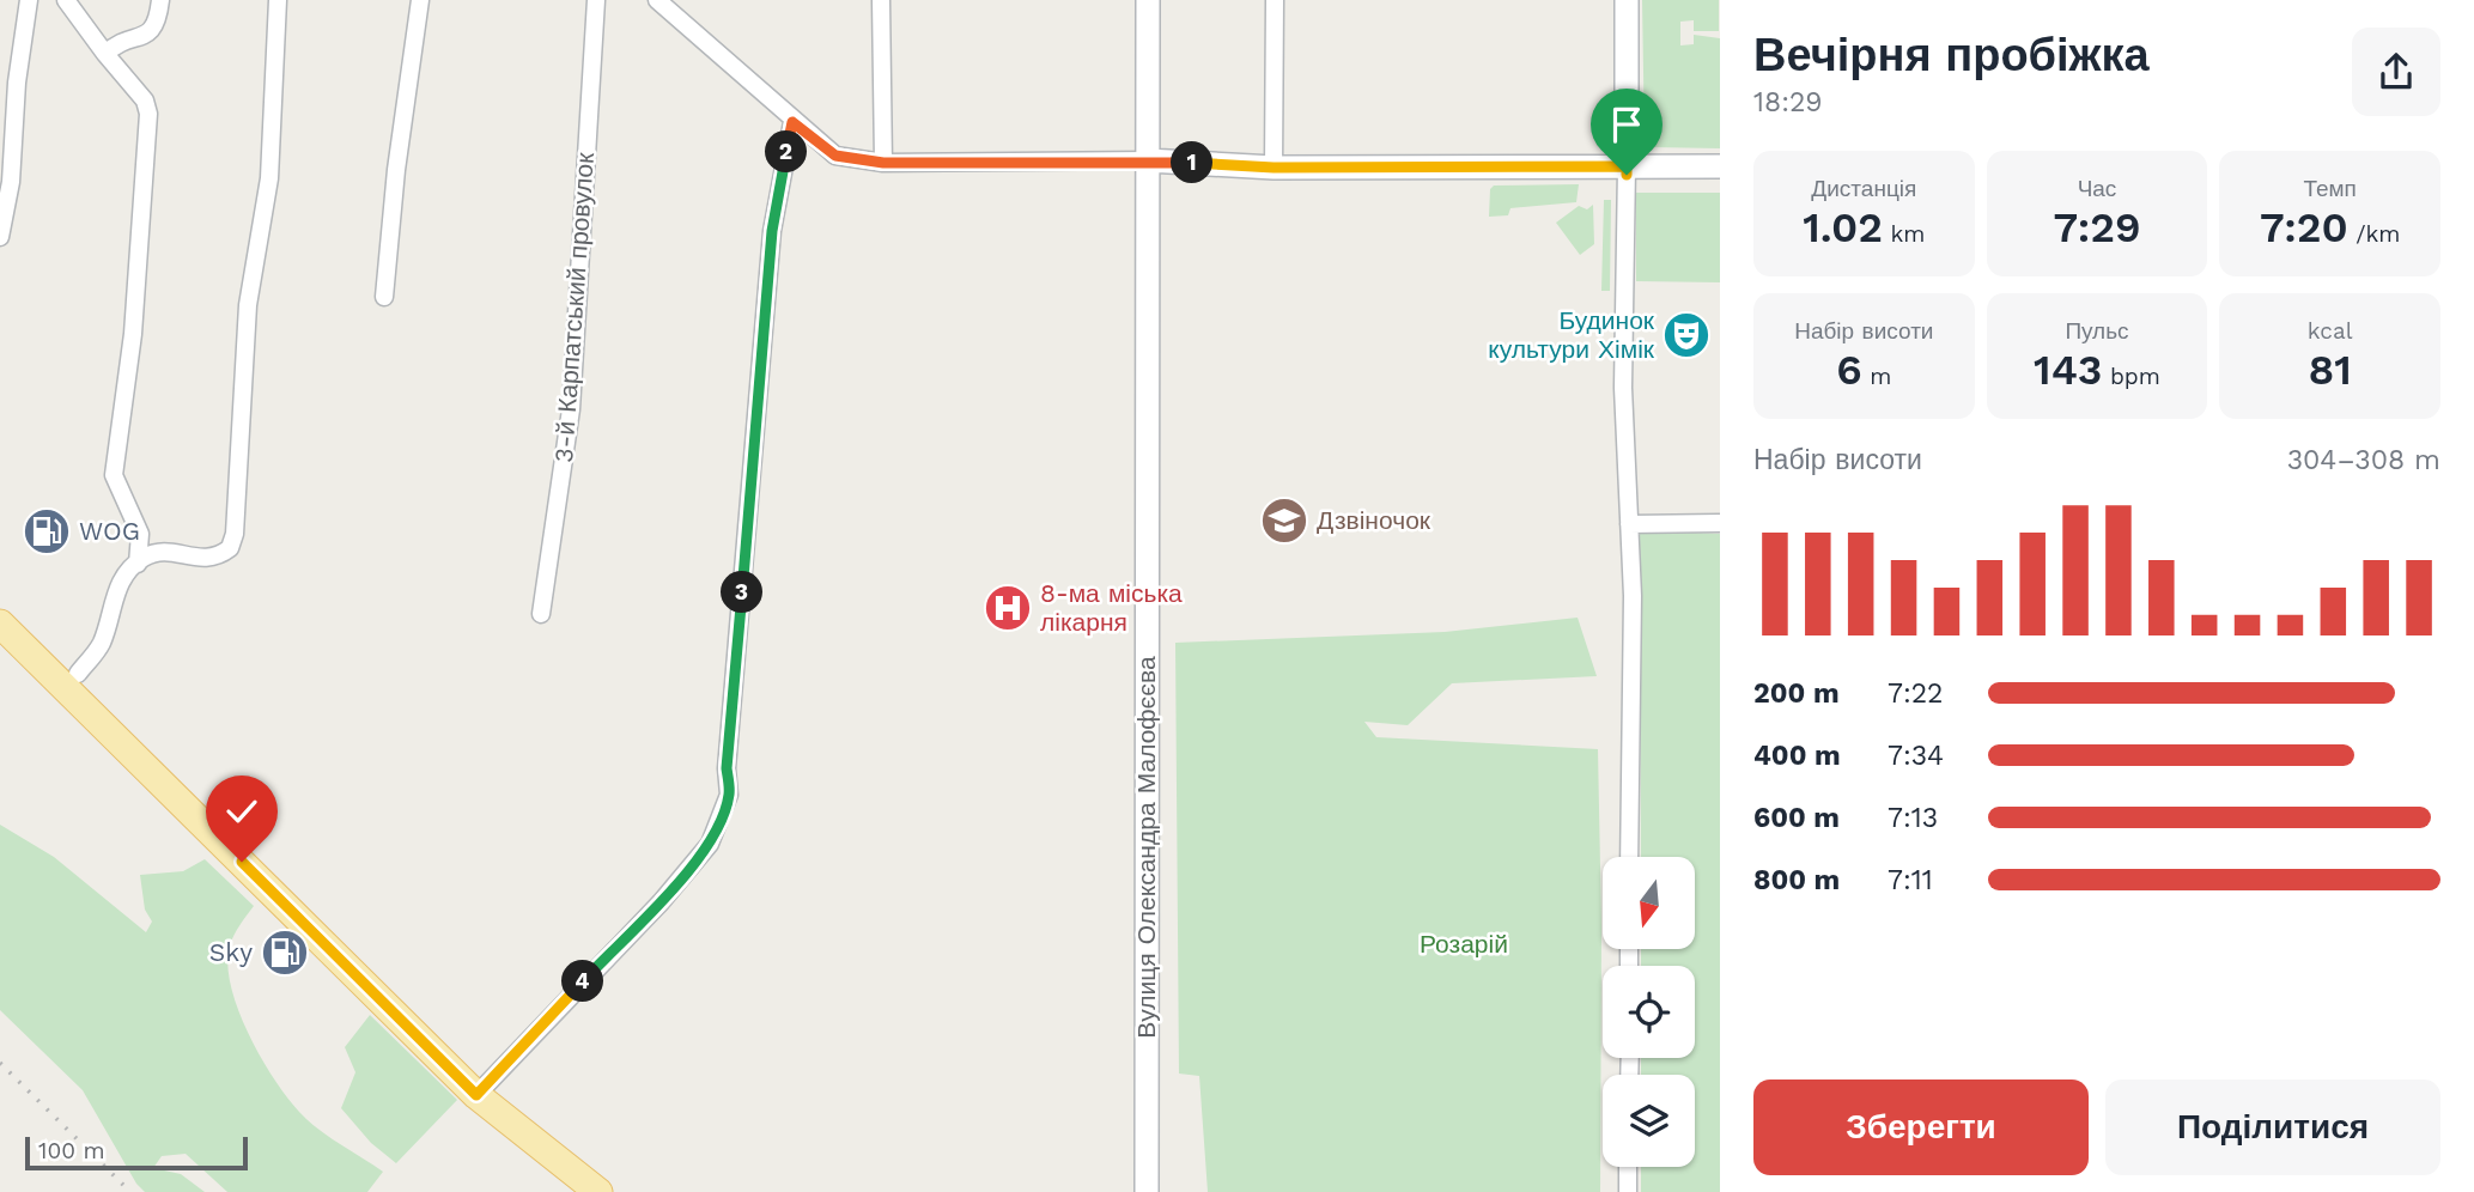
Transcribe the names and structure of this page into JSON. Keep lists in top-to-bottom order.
{
  "streets": {
    "street": ["3-й Карпатський провулок", "Вулиця Олександра Малофєєва"]
  },
  "parks": ["Розарій"],
  "places": {
    "theatre": ["Будинок культури Хімік"],
    "school or university": ["Дзвіночок"],
    "fuel station": ["WOG", "Sky"],
    "hospital": ["8-ма міська лікарня"]
  },
  "scale_bar": "100 m",
  "north": "bottom",
  "page": {
    "heading": ["Вечірня пробіжка", "18:29"],
    "pins": [
      "2",
      "1",
      "3",
      "4"
    ],
    "stats": [
      ["Дистанція", "1.02 km"],
      ["Час", "7:29"],
      ["Темп", "7:20 /km"],
      ["Набір висоти", "6 m"],
      ["Пульс", "143 bpm"],
      ["kcal", "81"]
    ],
    "chart": ["Набір висоти", "304–308 m"],
    "list": [
      {
        "name": "200 m",
        "note": "7:22"
      },
      {
        "name": "400 m",
        "note": "7:34"
      },
      {
        "name": "600 m",
        "note": "7:13"
      },
      {
        "name": "800 m",
        "note": "7:11"
      }
    ],
    "buttons": ["Зберегти", "Поділитися"],
    "scale": "100 m"
  }
}
